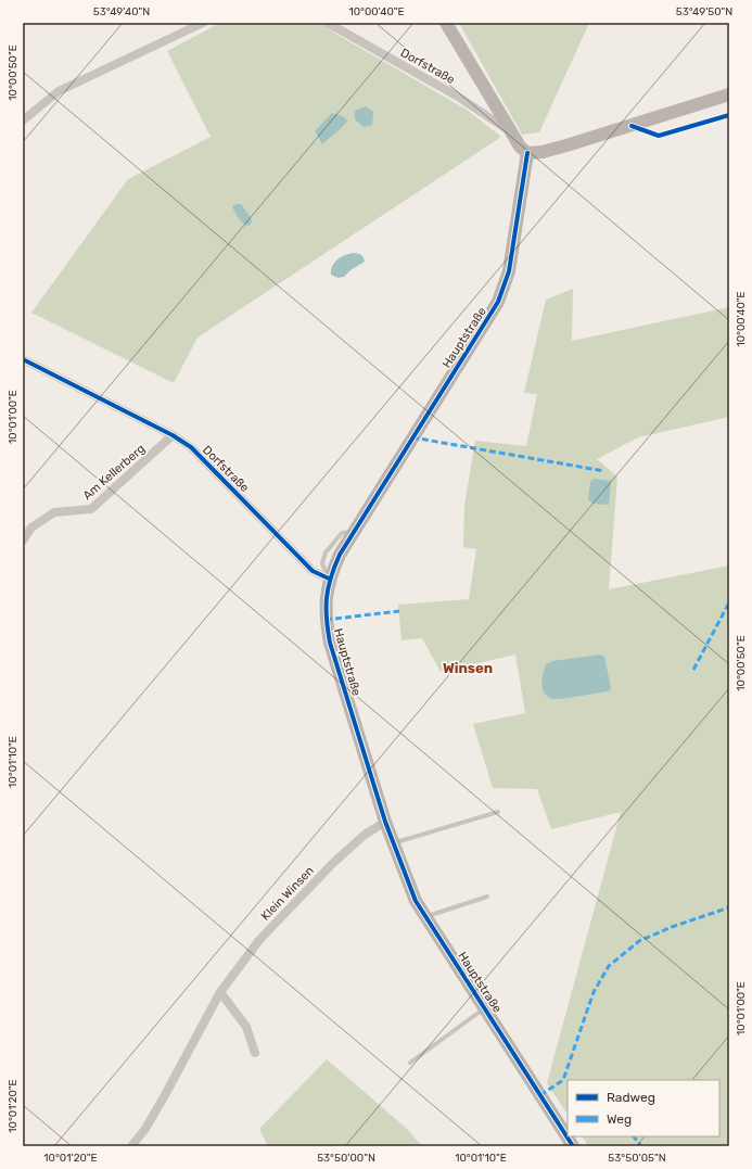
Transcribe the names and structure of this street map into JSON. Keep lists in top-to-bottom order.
{
  "streets": {
    "street": [
      "Dorfstraße",
      "Hauptstraße",
      "Am Kellerberg",
      "Klein Winsen"
    ]
  },
  "crossings": [
    ["Dorfstraße", "Hauptstraße"],
    ["Dorfstraße", "Am Kellerberg"],
    ["Hauptstraße", "Klein Winsen"]
  ],
  "districts": ["Winsen"],
  "legend": ["Radweg", "Weg"],
  "coordinates": [
    "53°49'40\"N",
    "10°00'40\"E",
    "53°49'50\"N",
    "10°00'50\"E",
    "10°01'00\"E",
    "10°01'10\"E",
    "10°01'20\"E",
    "53°50'00\"N",
    "53°50'05\"N"
  ]
}
